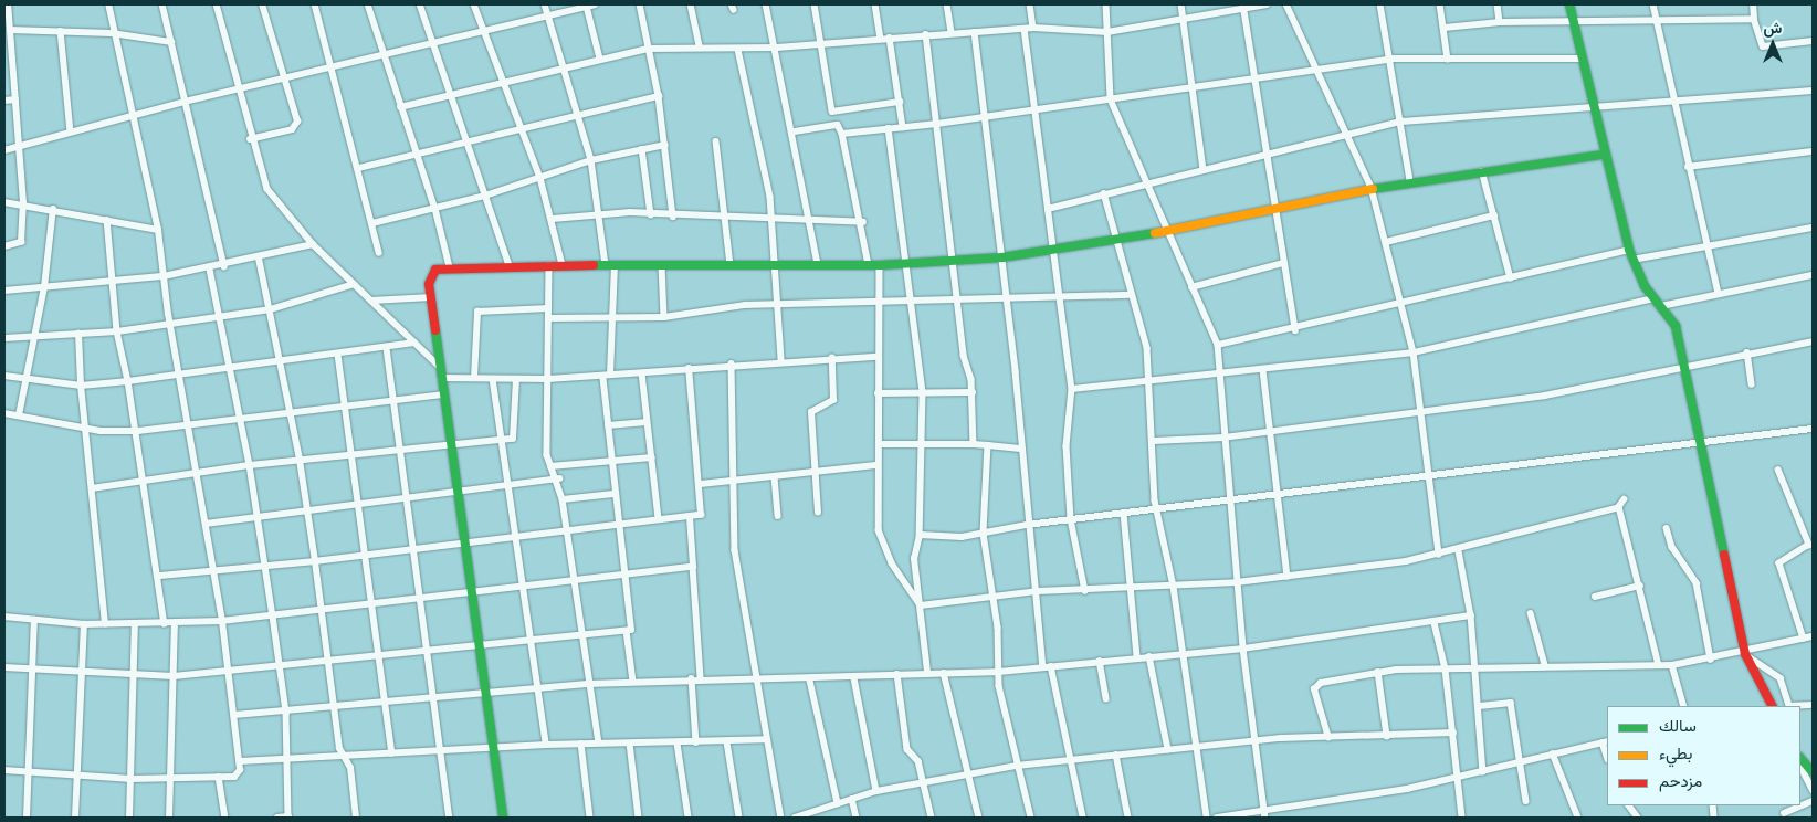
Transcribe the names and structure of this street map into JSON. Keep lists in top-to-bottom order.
{
  "legend": ["سالك", "بطيء", "مزدحم"],
  "north": "top"
}
